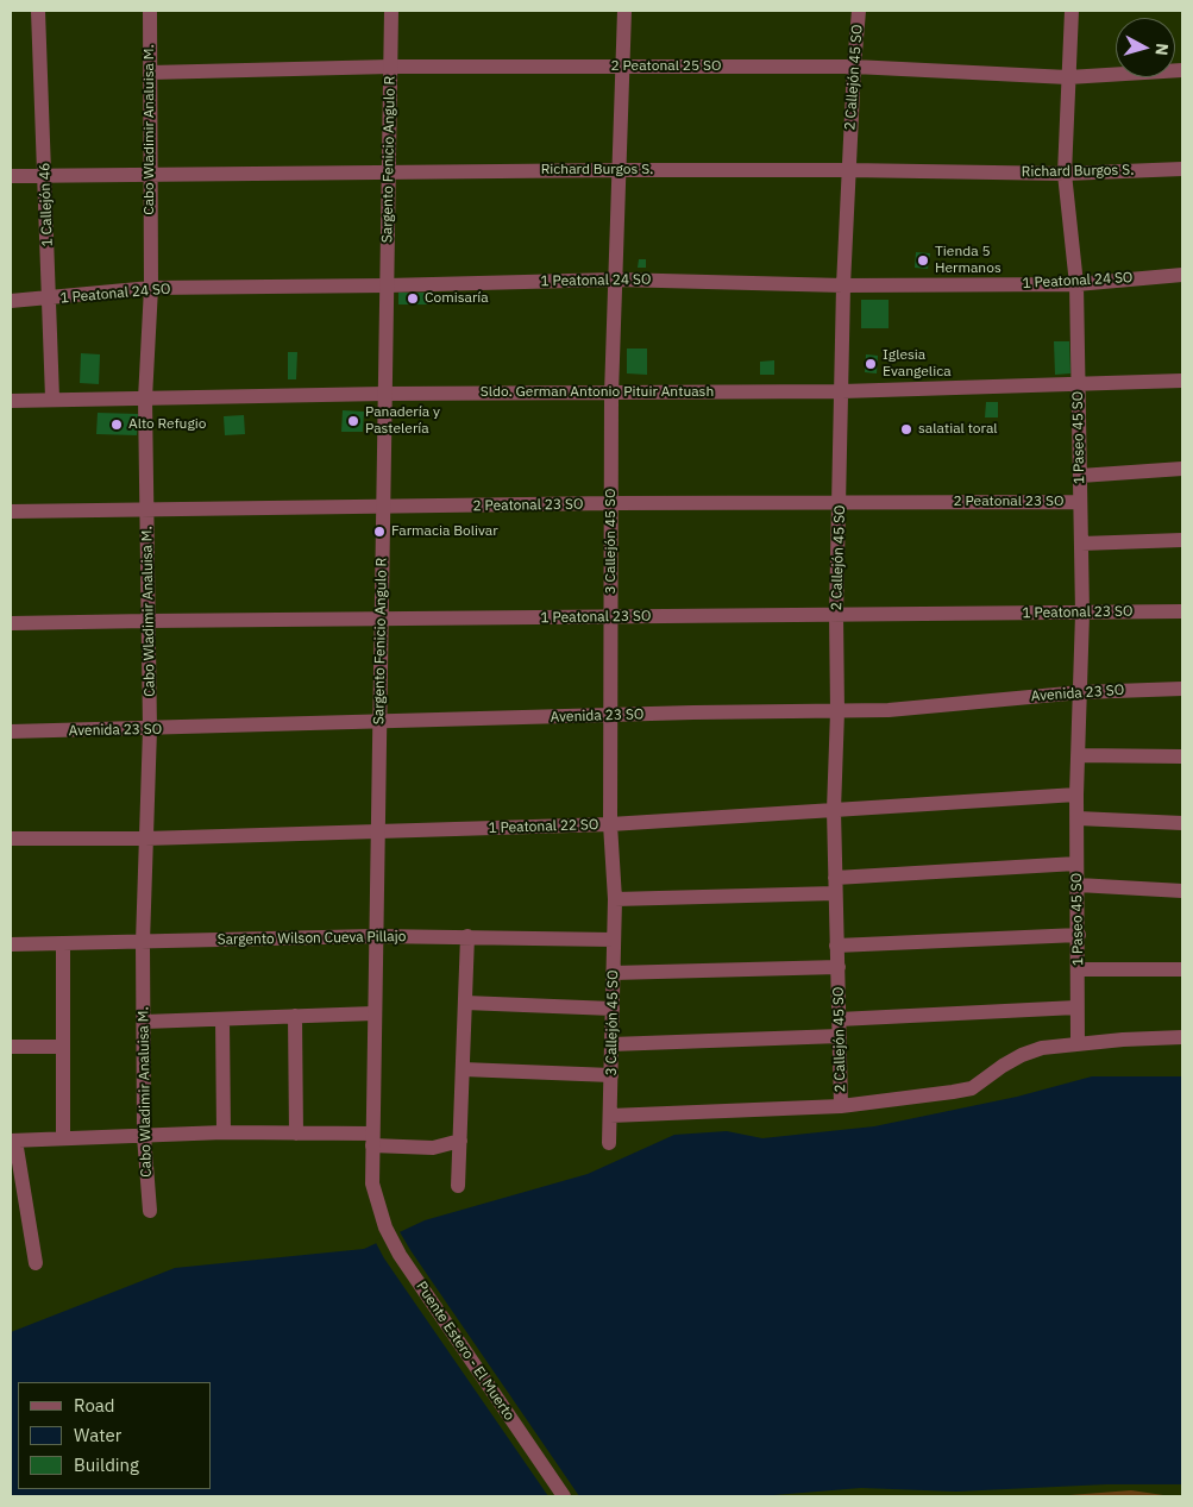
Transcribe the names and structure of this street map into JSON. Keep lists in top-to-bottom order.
{
  "streets": {
    "street": [
      "2 Peatonal 25 SO",
      "2 Callejón 45 SO",
      "Cabo Wladimir Analuisa M.",
      "Sargento Fenicio Angulo R",
      "Richard Burgos S.",
      "1 Callejón 46",
      "1 Peatonal 24 SO",
      "Sldo. German Antonio Pituir Antuash",
      "1 Paseo 45 SO",
      "2 Peatonal 23 SO",
      "3 Callejón 45 SO",
      "1 Peatonal 23 SO",
      "Avenida 23 SO",
      "1 Peatonal 22 SO",
      "Sargento Wilson Cueva Pillajo",
      "Puente Estero - El Muerto"
    ]
  },
  "crossings": [
    ["2 Peatonal 25 SO", "2 Callejón 45 SO"],
    ["2 Peatonal 25 SO", "Cabo Wladimir Analuisa M."],
    ["2 Peatonal 25 SO", "Sargento Fenicio Angulo R"],
    ["2 Peatonal 25 SO", "1 Paseo 45 SO"],
    ["2 Peatonal 25 SO", "3 Callejón 45 SO"],
    ["2 Callejón 45 SO", "Richard Burgos S."],
    ["2 Callejón 45 SO", "1 Peatonal 24 SO"],
    ["2 Callejón 45 SO", "Sldo. German Antonio Pituir Antuash"],
    ["2 Callejón 45 SO", "2 Peatonal 23 SO"],
    ["2 Callejón 45 SO", "1 Peatonal 23 SO"],
    ["2 Callejón 45 SO", "Avenida 23 SO"],
    ["2 Callejón 45 SO", "1 Peatonal 22 SO"],
    ["Cabo Wladimir Analuisa M.", "Richard Burgos S."],
    ["Cabo Wladimir Analuisa M.", "1 Peatonal 24 SO"],
    ["Cabo Wladimir Analuisa M.", "Sldo. German Antonio Pituir Antuash"],
    ["Cabo Wladimir Analuisa M.", "2 Peatonal 23 SO"],
    ["Cabo Wladimir Analuisa M.", "1 Peatonal 23 SO"],
    ["Cabo Wladimir Analuisa M.", "Avenida 23 SO"],
    ["Cabo Wladimir Analuisa M.", "1 Peatonal 22 SO"],
    ["Cabo Wladimir Analuisa M.", "Sargento Wilson Cueva Pillajo"],
    ["Sargento Fenicio Angulo R", "Richard Burgos S."],
    ["Sargento Fenicio Angulo R", "1 Peatonal 24 SO"],
    ["Sargento Fenicio Angulo R", "Sldo. German Antonio Pituir Antuash"],
    ["Sargento Fenicio Angulo R", "2 Peatonal 23 SO"],
    ["Sargento Fenicio Angulo R", "1 Peatonal 23 SO"],
    ["Sargento Fenicio Angulo R", "Avenida 23 SO"],
    ["Sargento Fenicio Angulo R", "1 Peatonal 22 SO"],
    ["Sargento Fenicio Angulo R", "Sargento Wilson Cueva Pillajo"],
    ["Sargento Fenicio Angulo R", "Puente Estero - El Muerto"],
    ["Richard Burgos S.", "1 Callejón 46"],
    ["Richard Burgos S.", "1 Paseo 45 SO"],
    ["Richard Burgos S.", "3 Callejón 45 SO"],
    ["1 Callejón 46", "1 Peatonal 24 SO"],
    ["1 Callejón 46", "Sldo. German Antonio Pituir Antuash"],
    ["1 Peatonal 24 SO", "1 Paseo 45 SO"],
    ["1 Peatonal 24 SO", "3 Callejón 45 SO"],
    ["Sldo. German Antonio Pituir Antuash", "1 Paseo 45 SO"],
    ["Sldo. German Antonio Pituir Antuash", "3 Callejón 45 SO"],
    ["1 Paseo 45 SO", "2 Peatonal 23 SO"],
    ["1 Paseo 45 SO", "1 Peatonal 23 SO"],
    ["1 Paseo 45 SO", "Avenida 23 SO"],
    ["1 Paseo 45 SO", "1 Peatonal 22 SO"],
    ["2 Peatonal 23 SO", "3 Callejón 45 SO"],
    ["3 Callejón 45 SO", "1 Peatonal 23 SO"],
    ["3 Callejón 45 SO", "Avenida 23 SO"],
    ["3 Callejón 45 SO", "1 Peatonal 22 SO"],
    ["3 Callejón 45 SO", "Sargento Wilson Cueva Pillajo"]
  ],
  "places": [
    "Tienda 5 Hermanos",
    "Comisaría",
    "Iglesia Evangelica",
    "Panadería y Pastelería",
    "Alto Refugio",
    "salatial toral",
    "Farmacia Bolivar"
  ],
  "legend": ["Road", "Water", "Building"],
  "north": "right"
}
